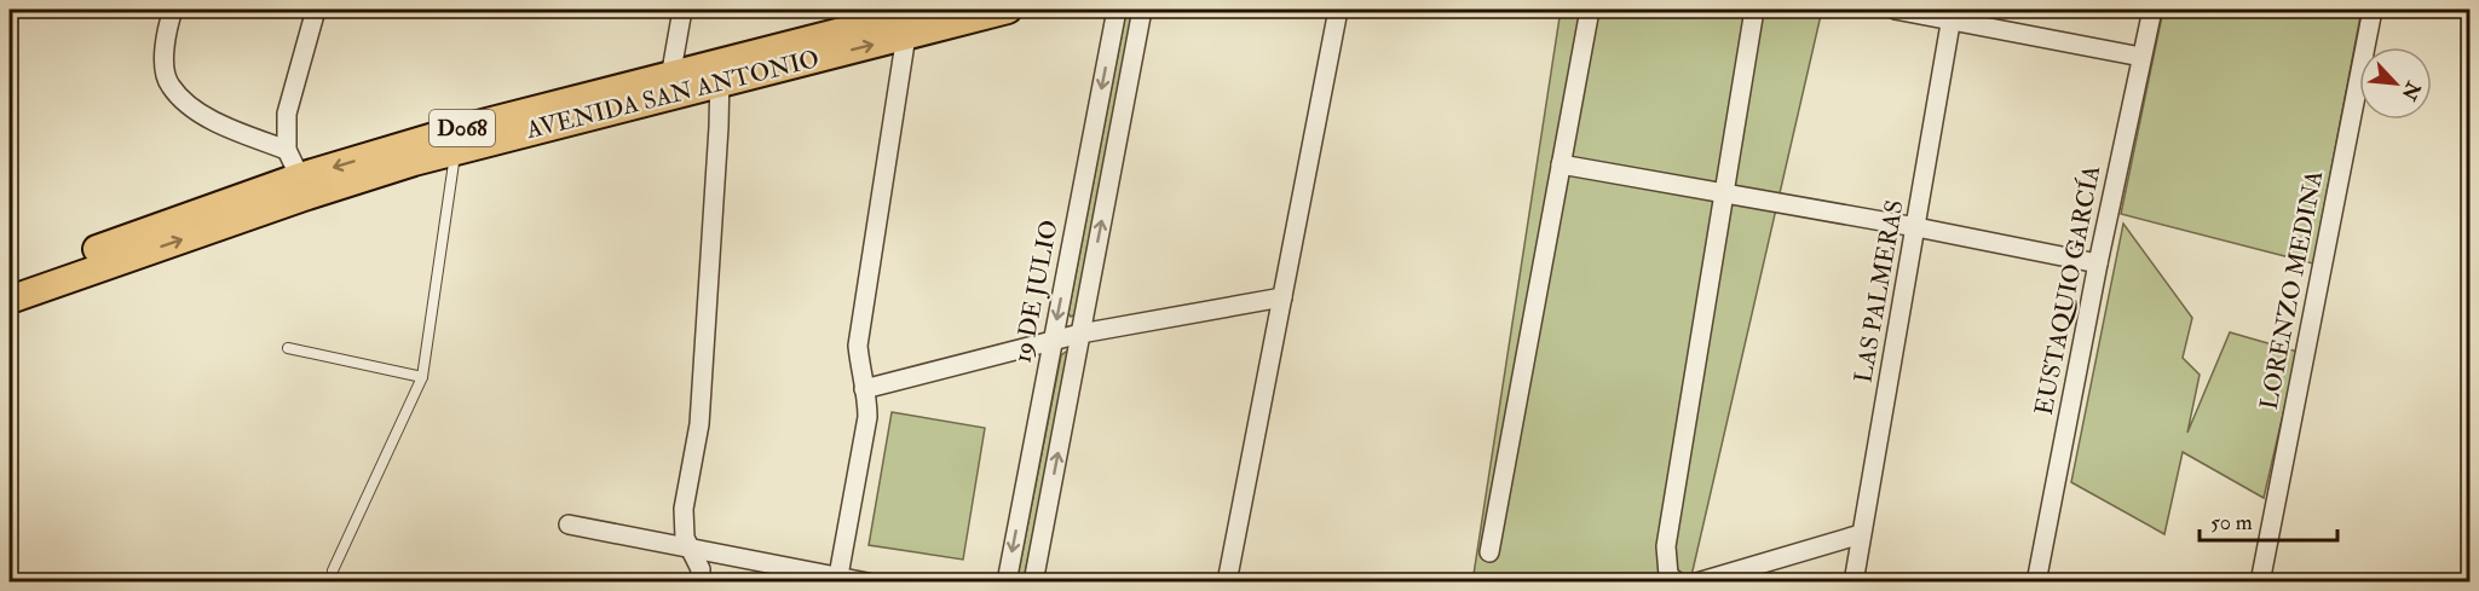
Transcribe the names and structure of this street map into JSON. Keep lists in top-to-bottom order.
{
  "streets": {
    "main road": ["AVENIDA SAN ANTONIO", "D068"],
    "street": [
      "EUSTAQUIO GARCÍA",
      "LORENZO MEDINA",
      "19 DE JULIO",
      "LAS PALMERAS"
    ]
  },
  "scale_bar": "50 m",
  "north": "bottom right"
}
